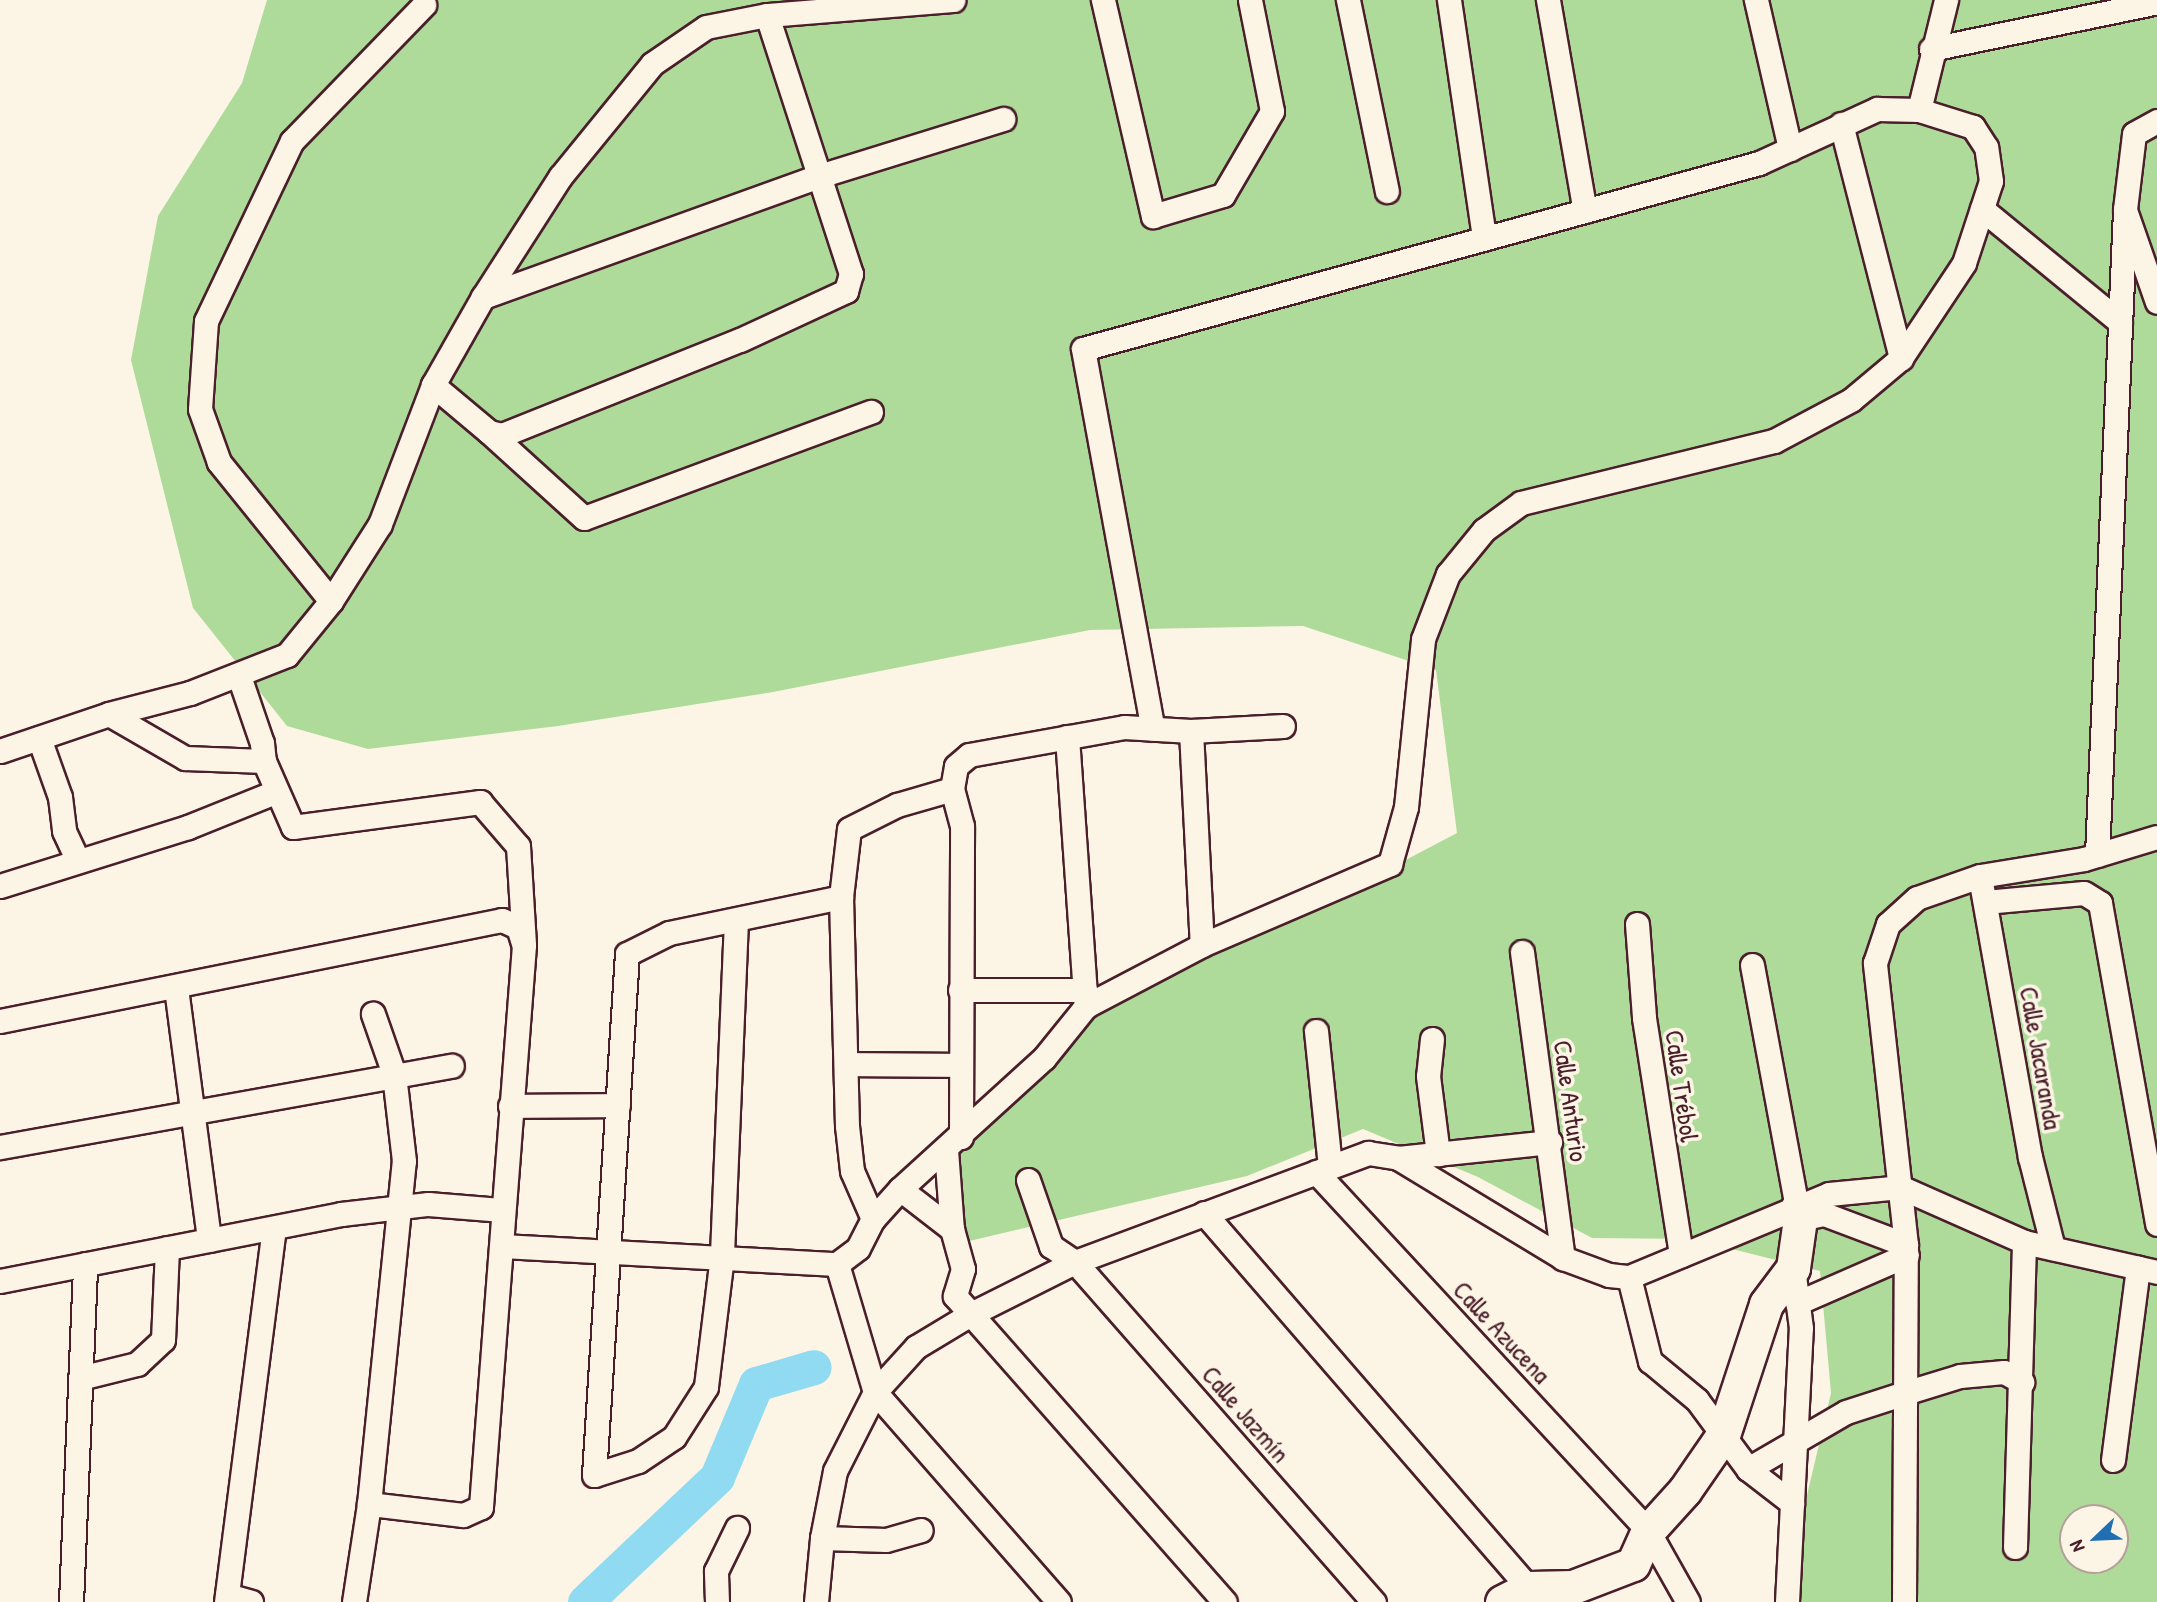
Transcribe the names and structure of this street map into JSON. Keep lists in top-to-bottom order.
{
  "streets": {
    "street": [
      "Calle Jacaranda",
      "Calle Trébol",
      "Calle Anturio",
      "Calle Azucena",
      "Calle Jazmín"
    ]
  },
  "north": "bottom left"
}
